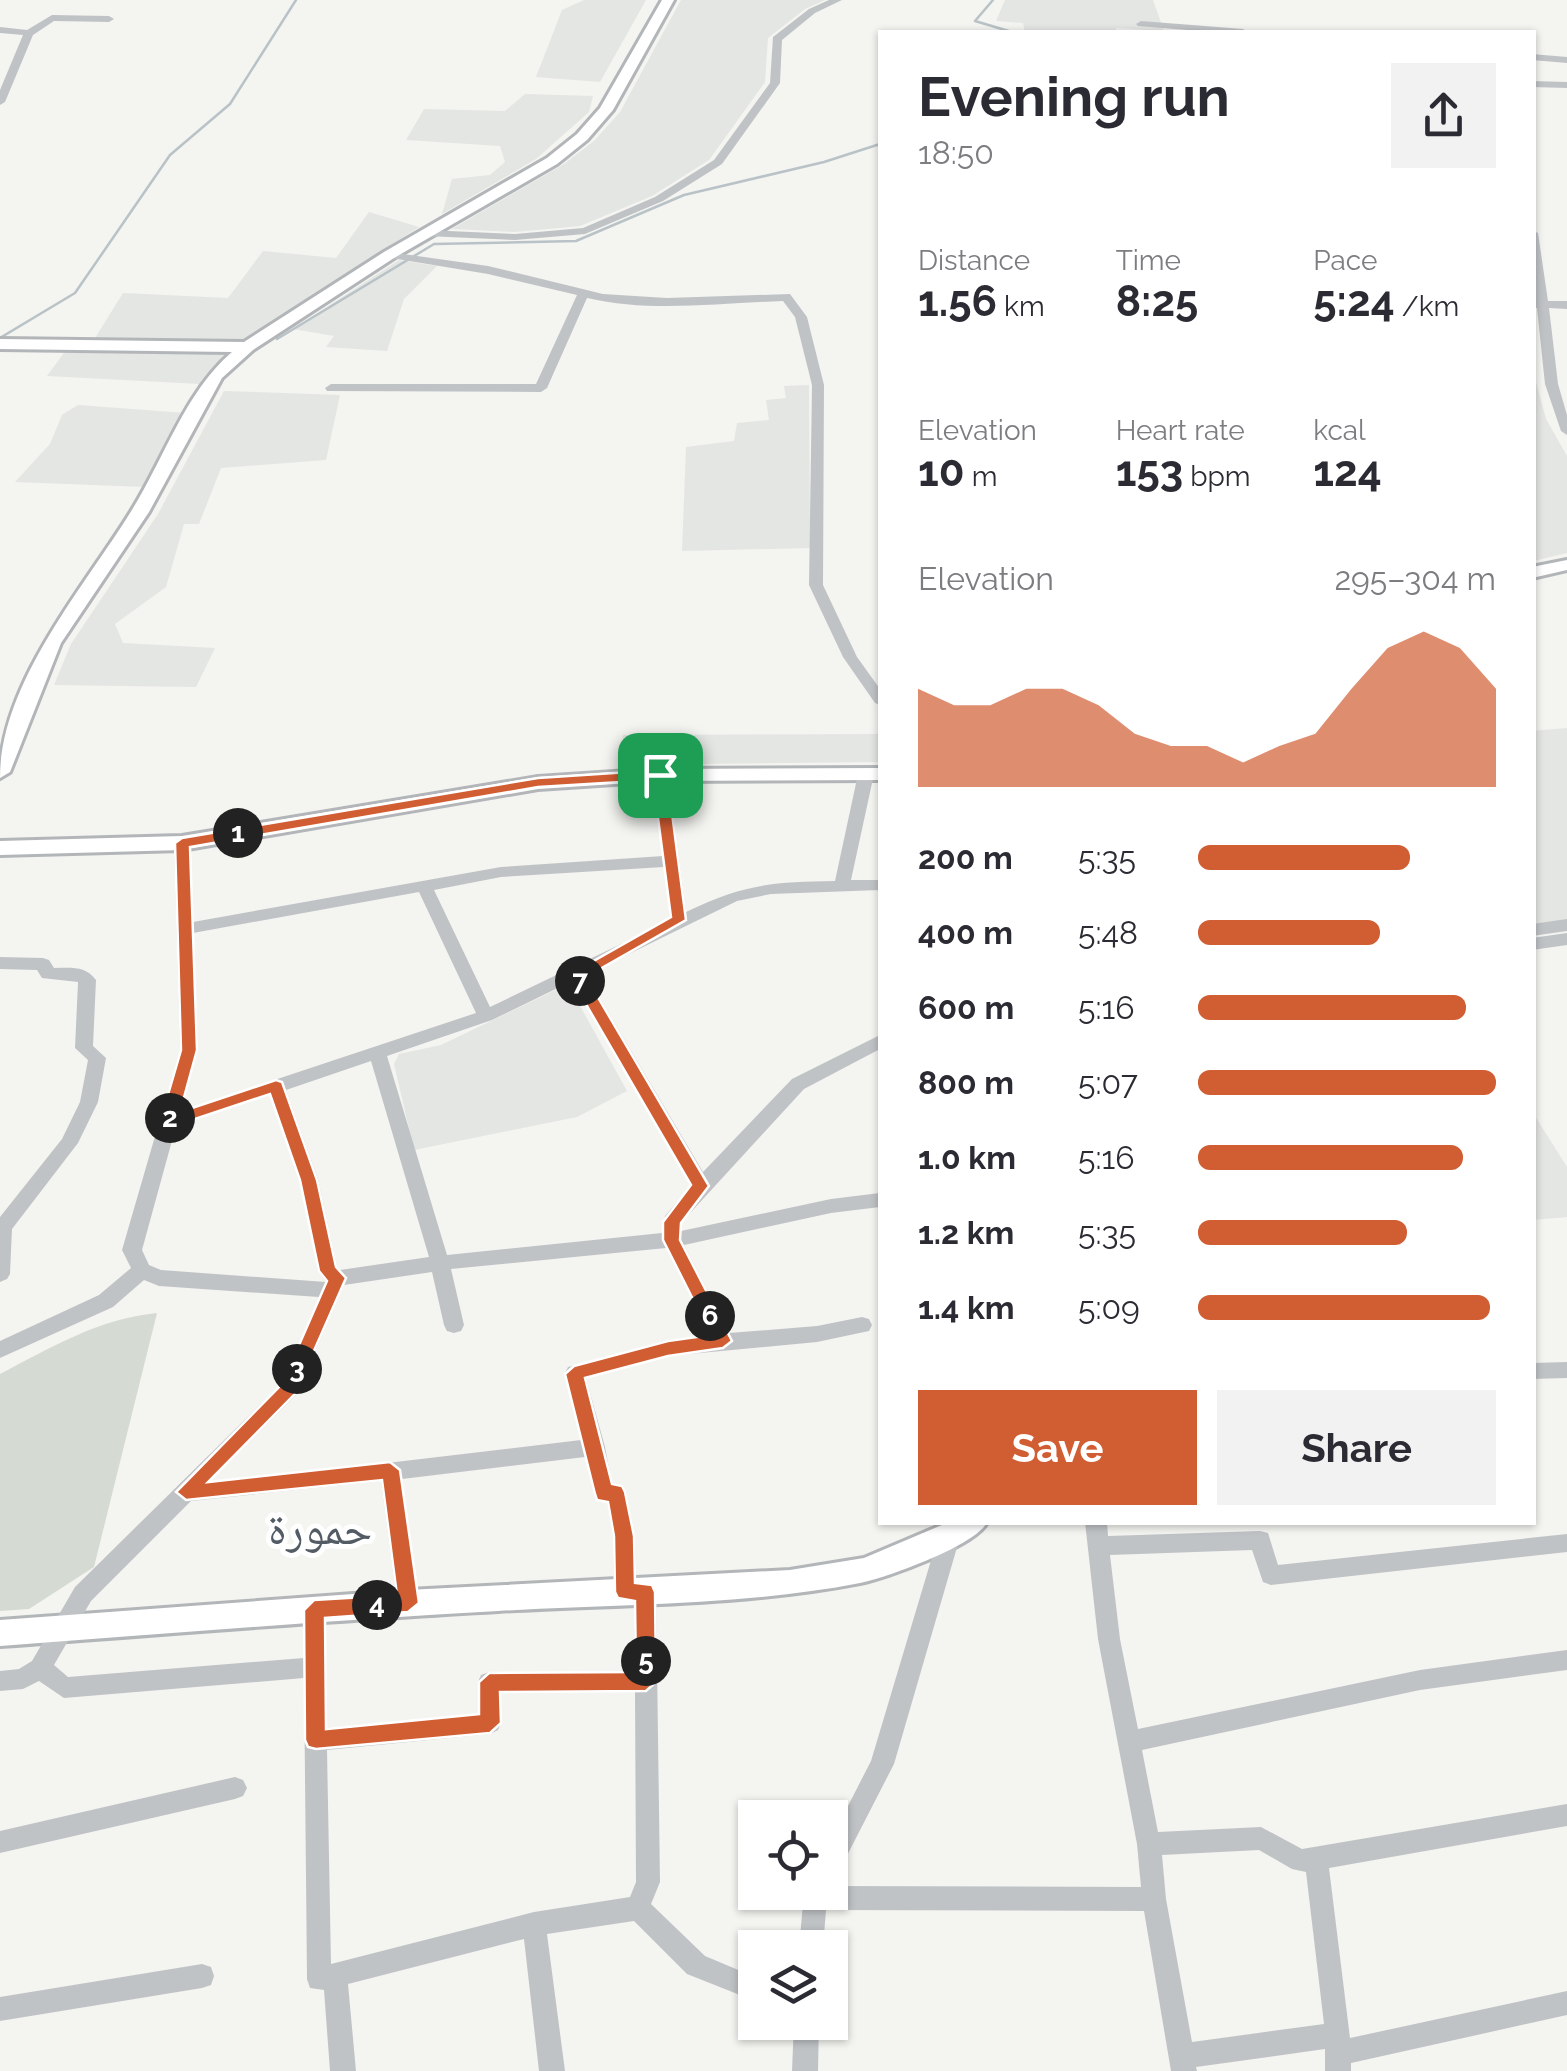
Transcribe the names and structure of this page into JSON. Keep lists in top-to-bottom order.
{
  "districts": ["حمورة"],
  "page": {
    "heading": ["Evening run", "18:50"],
    "stats": [
      ["Distance", "1.56 km"],
      ["Time", "8:25"],
      ["Pace", "5:24 /km"],
      ["Elevation", "10 m"],
      ["Heart rate", "153 bpm"],
      ["kcal", "124"]
    ],
    "chart": ["Elevation", "295–304 m"],
    "pins": [
      "1",
      "7",
      "2",
      "6",
      "3",
      "4",
      "5"
    ],
    "list": [
      {
        "name": "200 m",
        "note": "5:35"
      },
      {
        "name": "400 m",
        "note": "5:48"
      },
      {
        "name": "600 m",
        "note": "5:16"
      },
      {
        "name": "800 m",
        "note": "5:07"
      },
      {
        "name": "1.0 km",
        "note": "5:16"
      },
      {
        "name": "1.2 km",
        "note": "5:35"
      },
      {
        "name": "1.4 km",
        "note": "5:09"
      }
    ],
    "buttons": ["Save", "Share"]
  }
}
